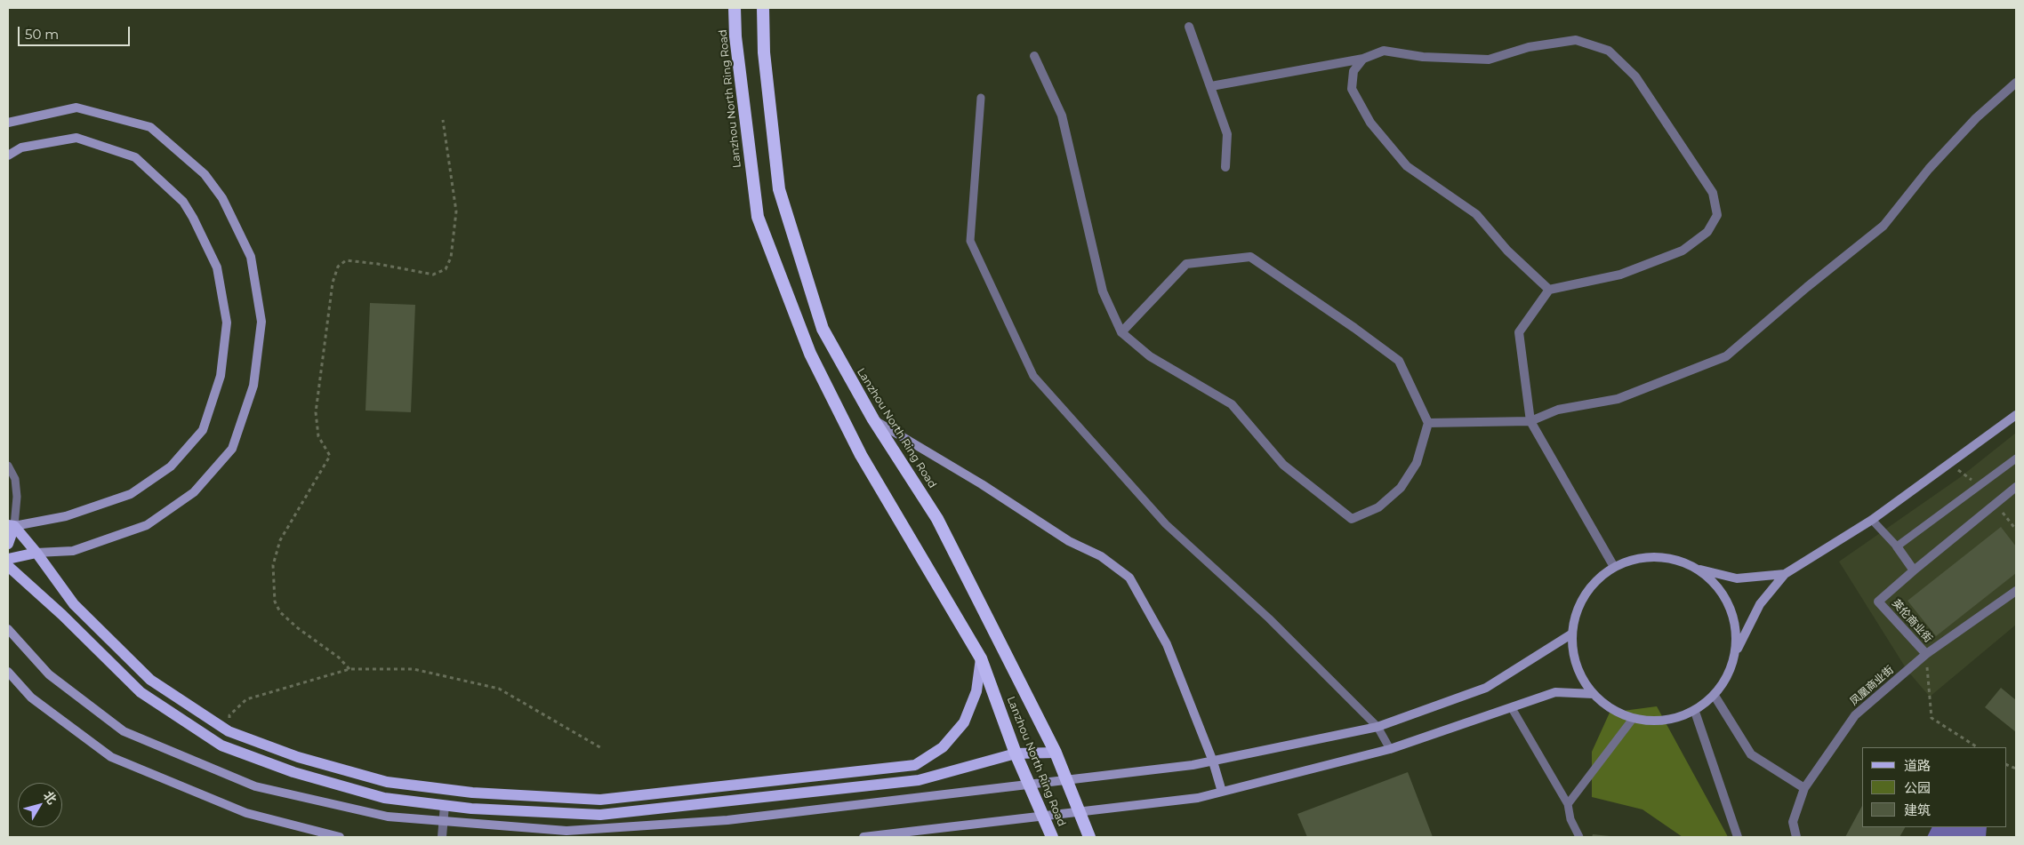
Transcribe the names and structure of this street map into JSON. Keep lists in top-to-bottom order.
{
  "streets": {
    "highway": ["Lanzhou North Ring Road"],
    "street": ["英伦商业街", "凤凰商业街"]
  },
  "crossings": [
    ["英伦商业街", "凤凰商业街"]
  ],
  "legend": ["道路", "公园", "建筑"],
  "scale_bar": "50 m",
  "north": "top right"
}
